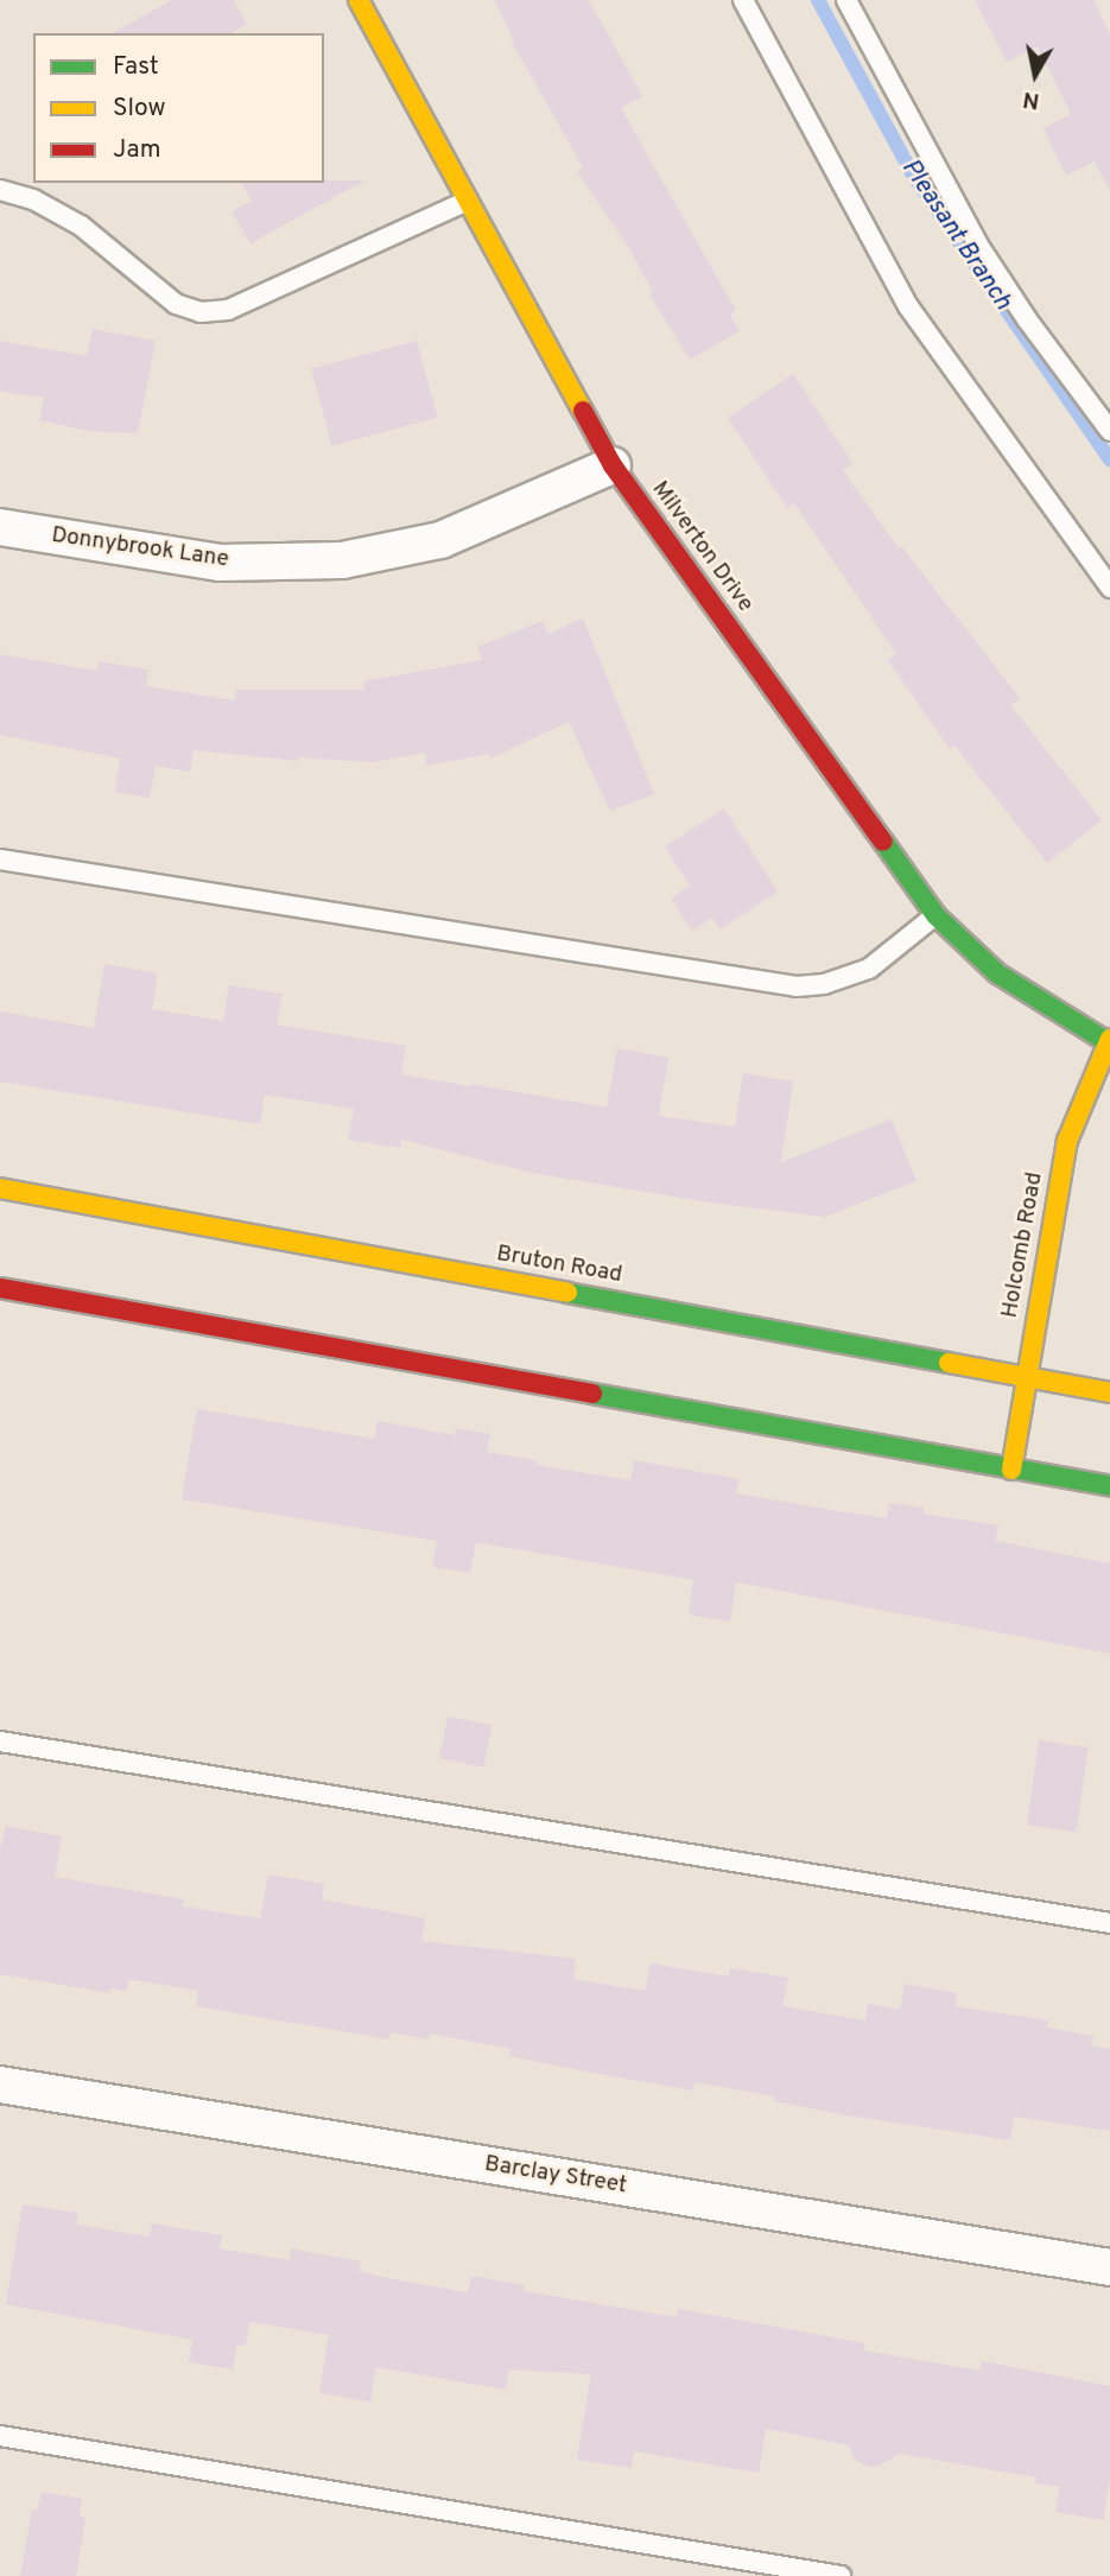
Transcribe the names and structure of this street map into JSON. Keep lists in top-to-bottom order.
{
  "streets": {
    "main road": ["Milverton Drive", "Holcomb Road", "Bruton Road"],
    "street": ["Donnybrook Lane", "Barclay Street"]
  },
  "crossings": [
    ["Milverton Drive", "Donnybrook Lane"],
    ["Milverton Drive", "Holcomb Road"],
    ["Holcomb Road", "Bruton Road"]
  ],
  "water": ["Pleasant Branch"],
  "legend": ["Fast", "Slow", "Jam"],
  "north": "bottom"
}
